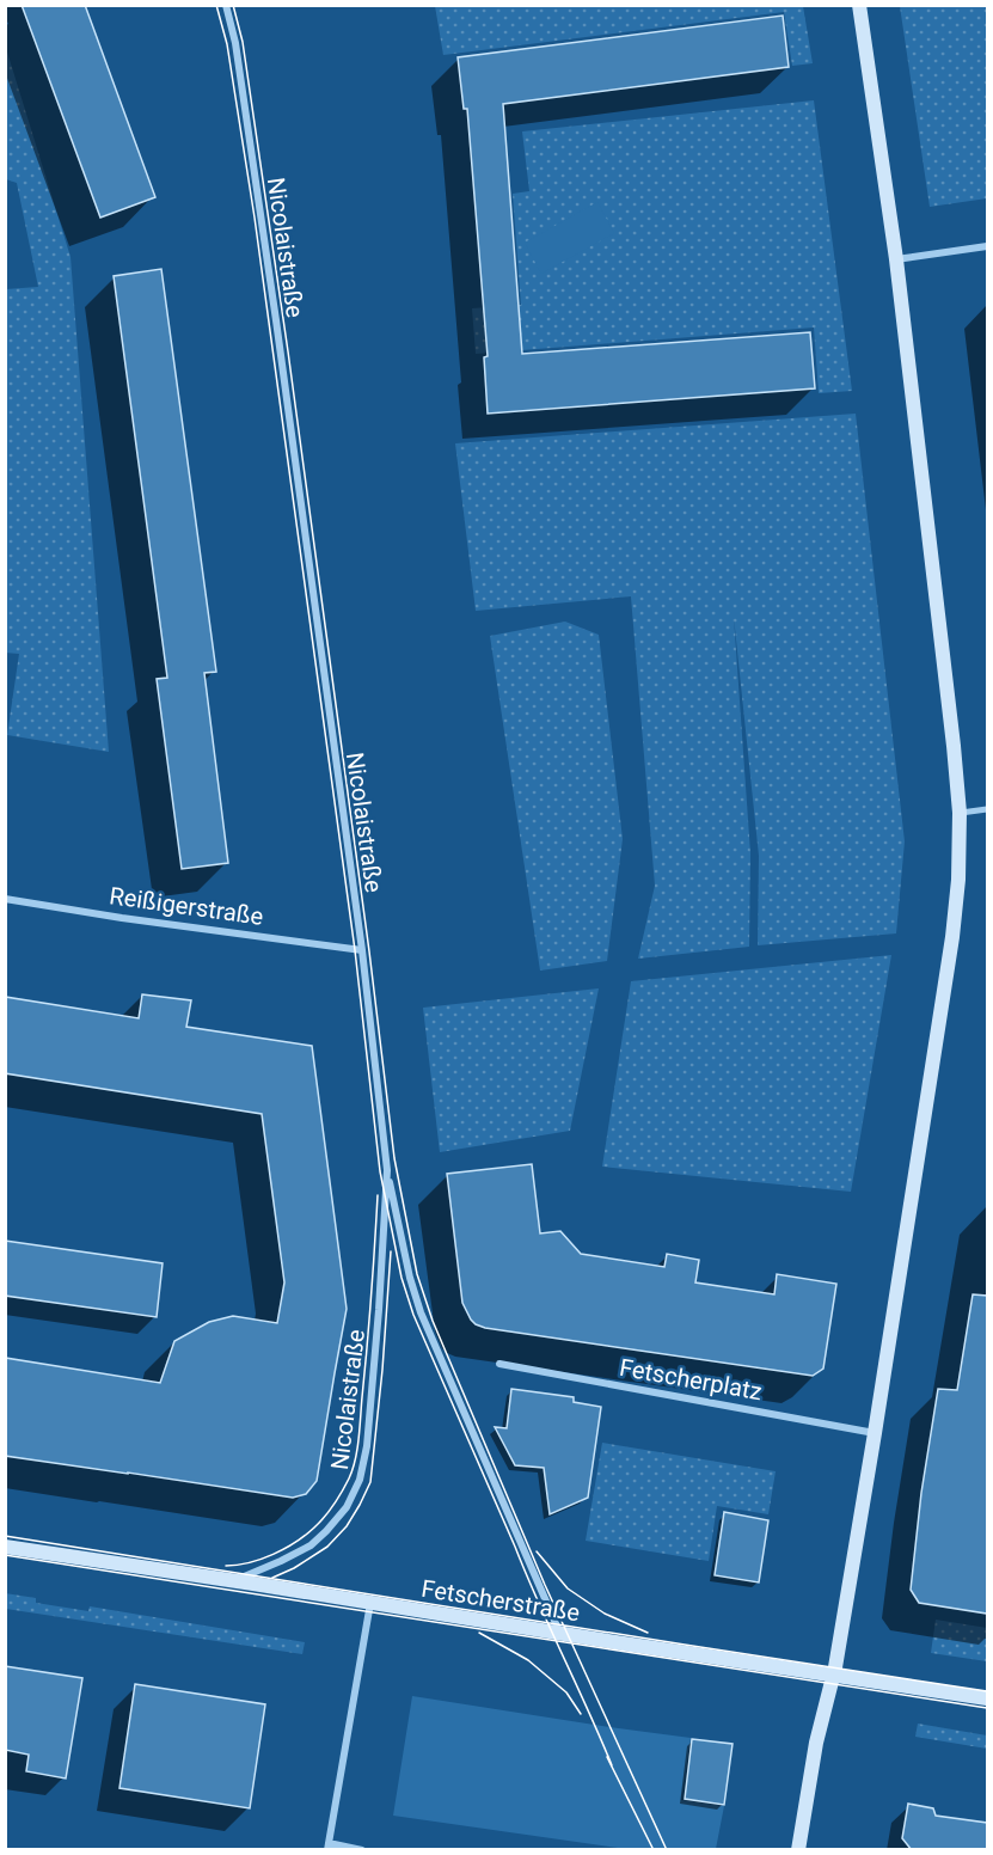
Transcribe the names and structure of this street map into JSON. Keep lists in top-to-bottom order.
{
  "streets": {
    "main road": ["Fetscherstraße"],
    "street": ["Nicolaistraße", "Reißigerstraße", "Fetscherplatz"]
  },
  "crossings": [
    ["Nicolaistraße", "Reißigerstraße"],
    ["Nicolaistraße", "Fetscherstraße"]
  ]
}
